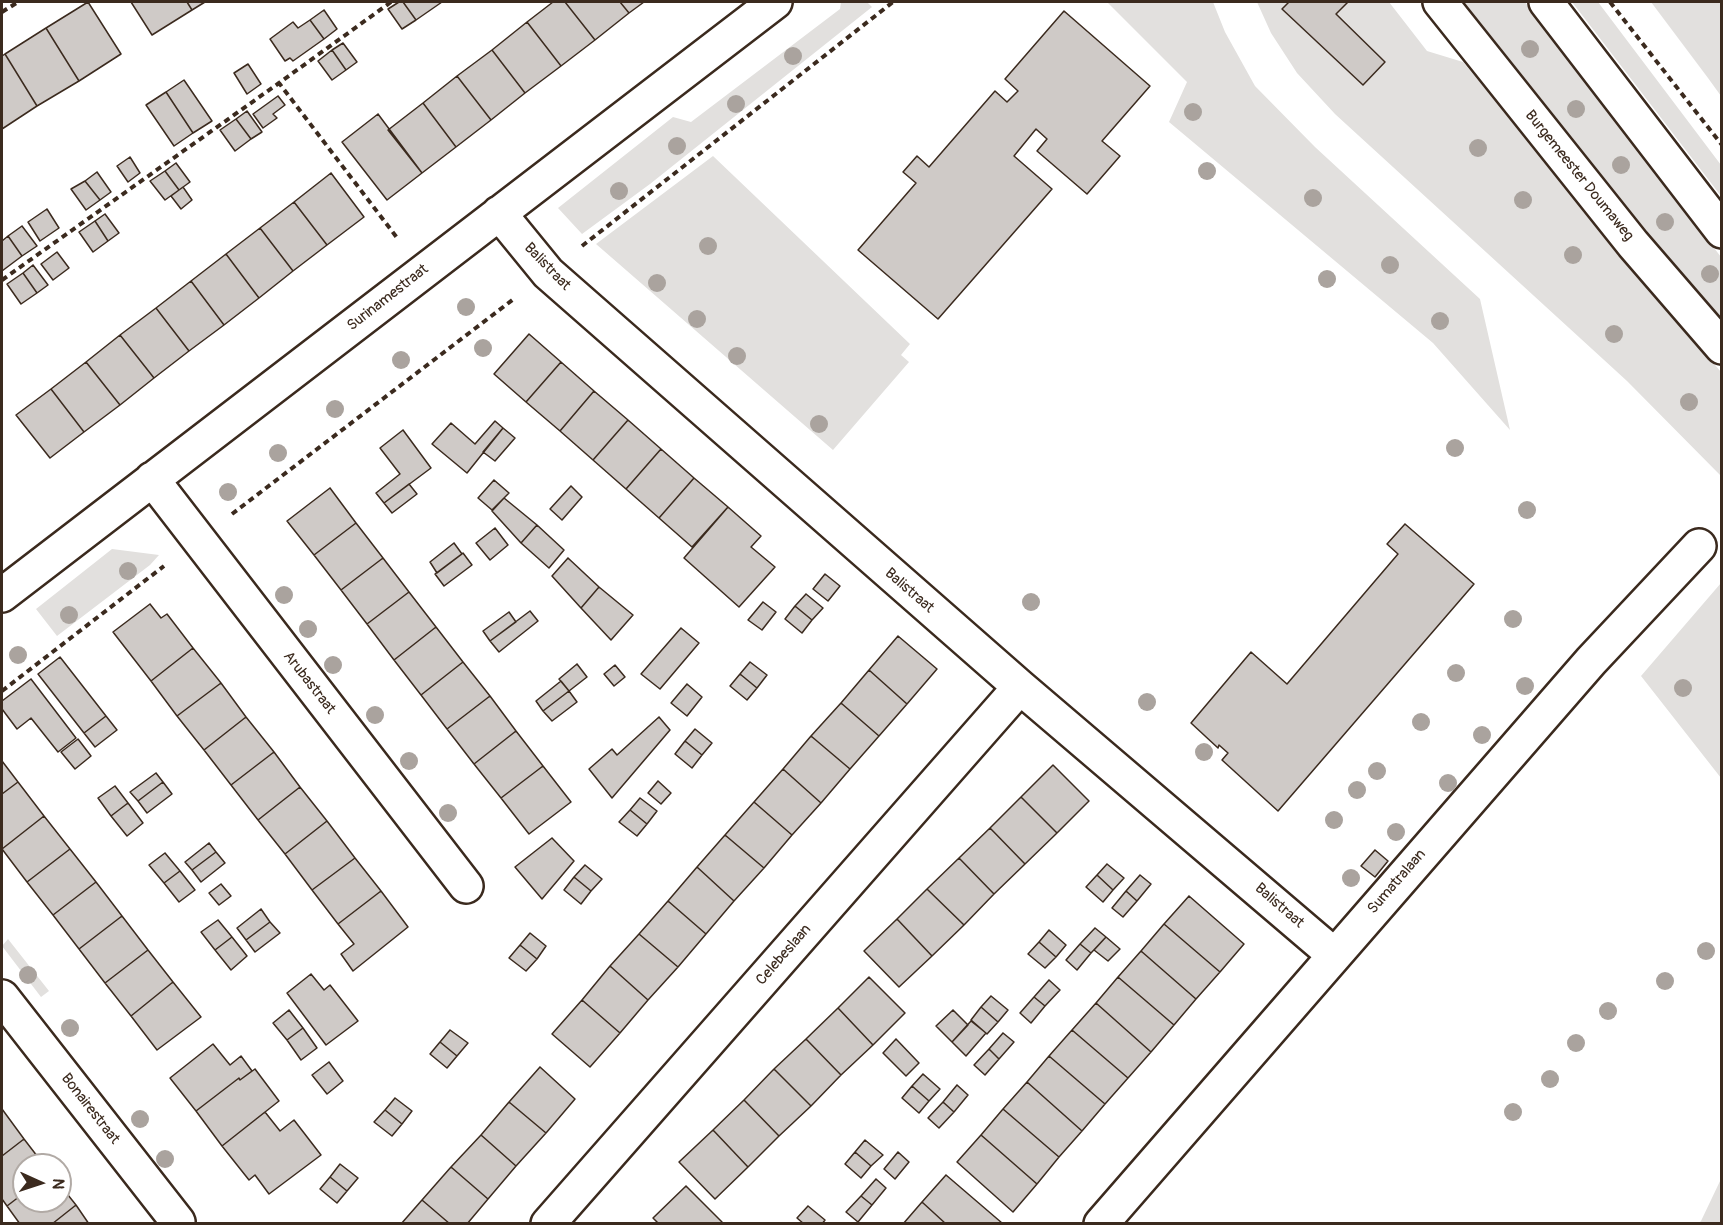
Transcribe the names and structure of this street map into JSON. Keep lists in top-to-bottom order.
{
  "streets": {
    "street": [
      "Burgemeester Doumaweg",
      "Balistraat",
      "Surinamestraat",
      "Arubastraat",
      "Sumatralaan",
      "Celebeslaan",
      "Bonairestraat"
    ]
  },
  "crossings": [
    ["Balistraat", "Surinamestraat"],
    ["Balistraat", "Sumatralaan"],
    ["Balistraat", "Celebeslaan"],
    ["Surinamestraat", "Arubastraat"]
  ],
  "north": "right"
}
